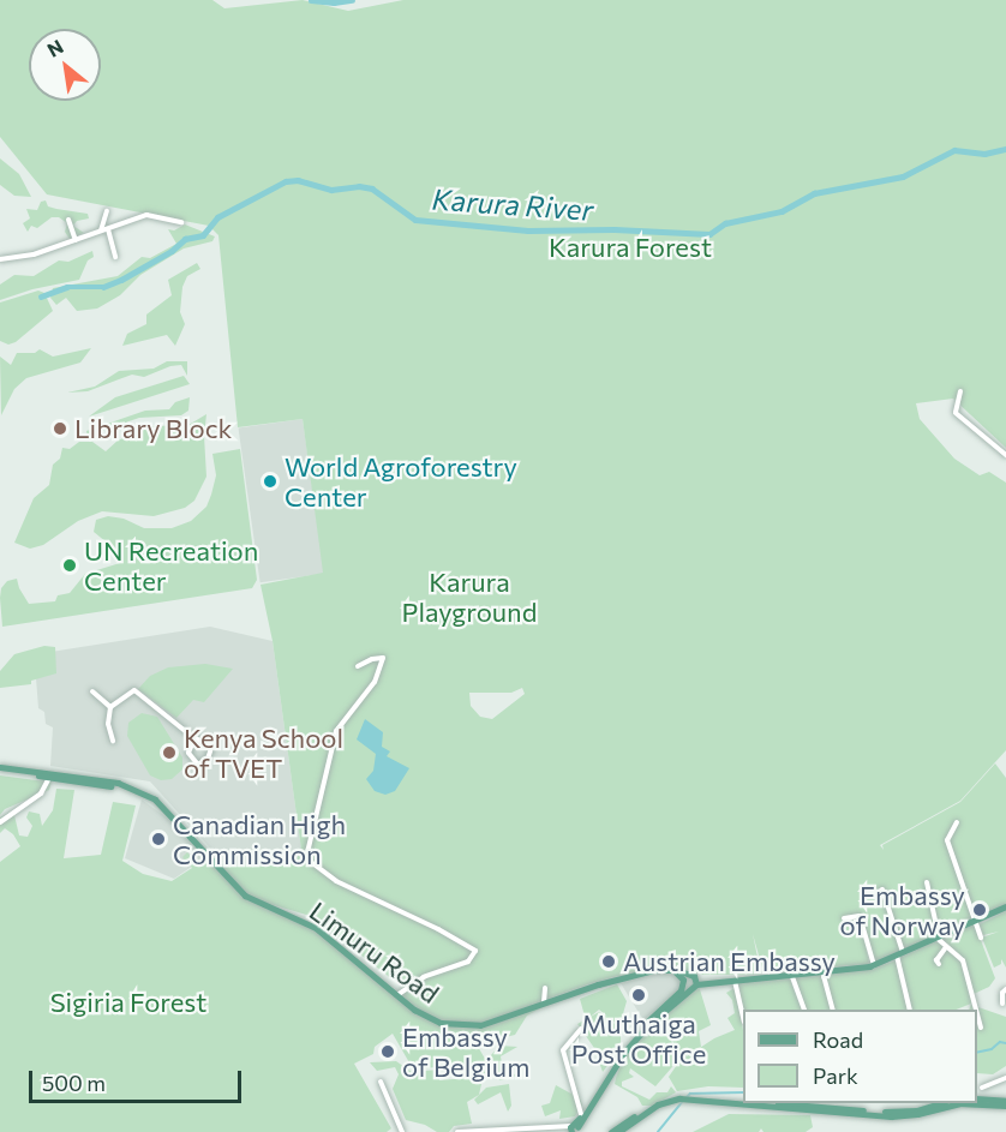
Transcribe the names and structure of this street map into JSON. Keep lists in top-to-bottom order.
{
  "streets": {
    "main road": ["Limuru Road"]
  },
  "water": ["Karura River"],
  "parks": ["Karura Forest", "Karura Playground", "Sigiria Forest"],
  "places": [
    "Library Block",
    "World Agroforestry Center",
    "UN Recreation Center",
    "Kenya School of TVET",
    "Canadian High Commission",
    "Embassy of Norway",
    "Austrian Embassy",
    "Muthaiga Post Office",
    "Embassy of Belgium"
  ],
  "legend": ["Road", "Park"],
  "scale_bar": "500 m",
  "north": "top left"
}
